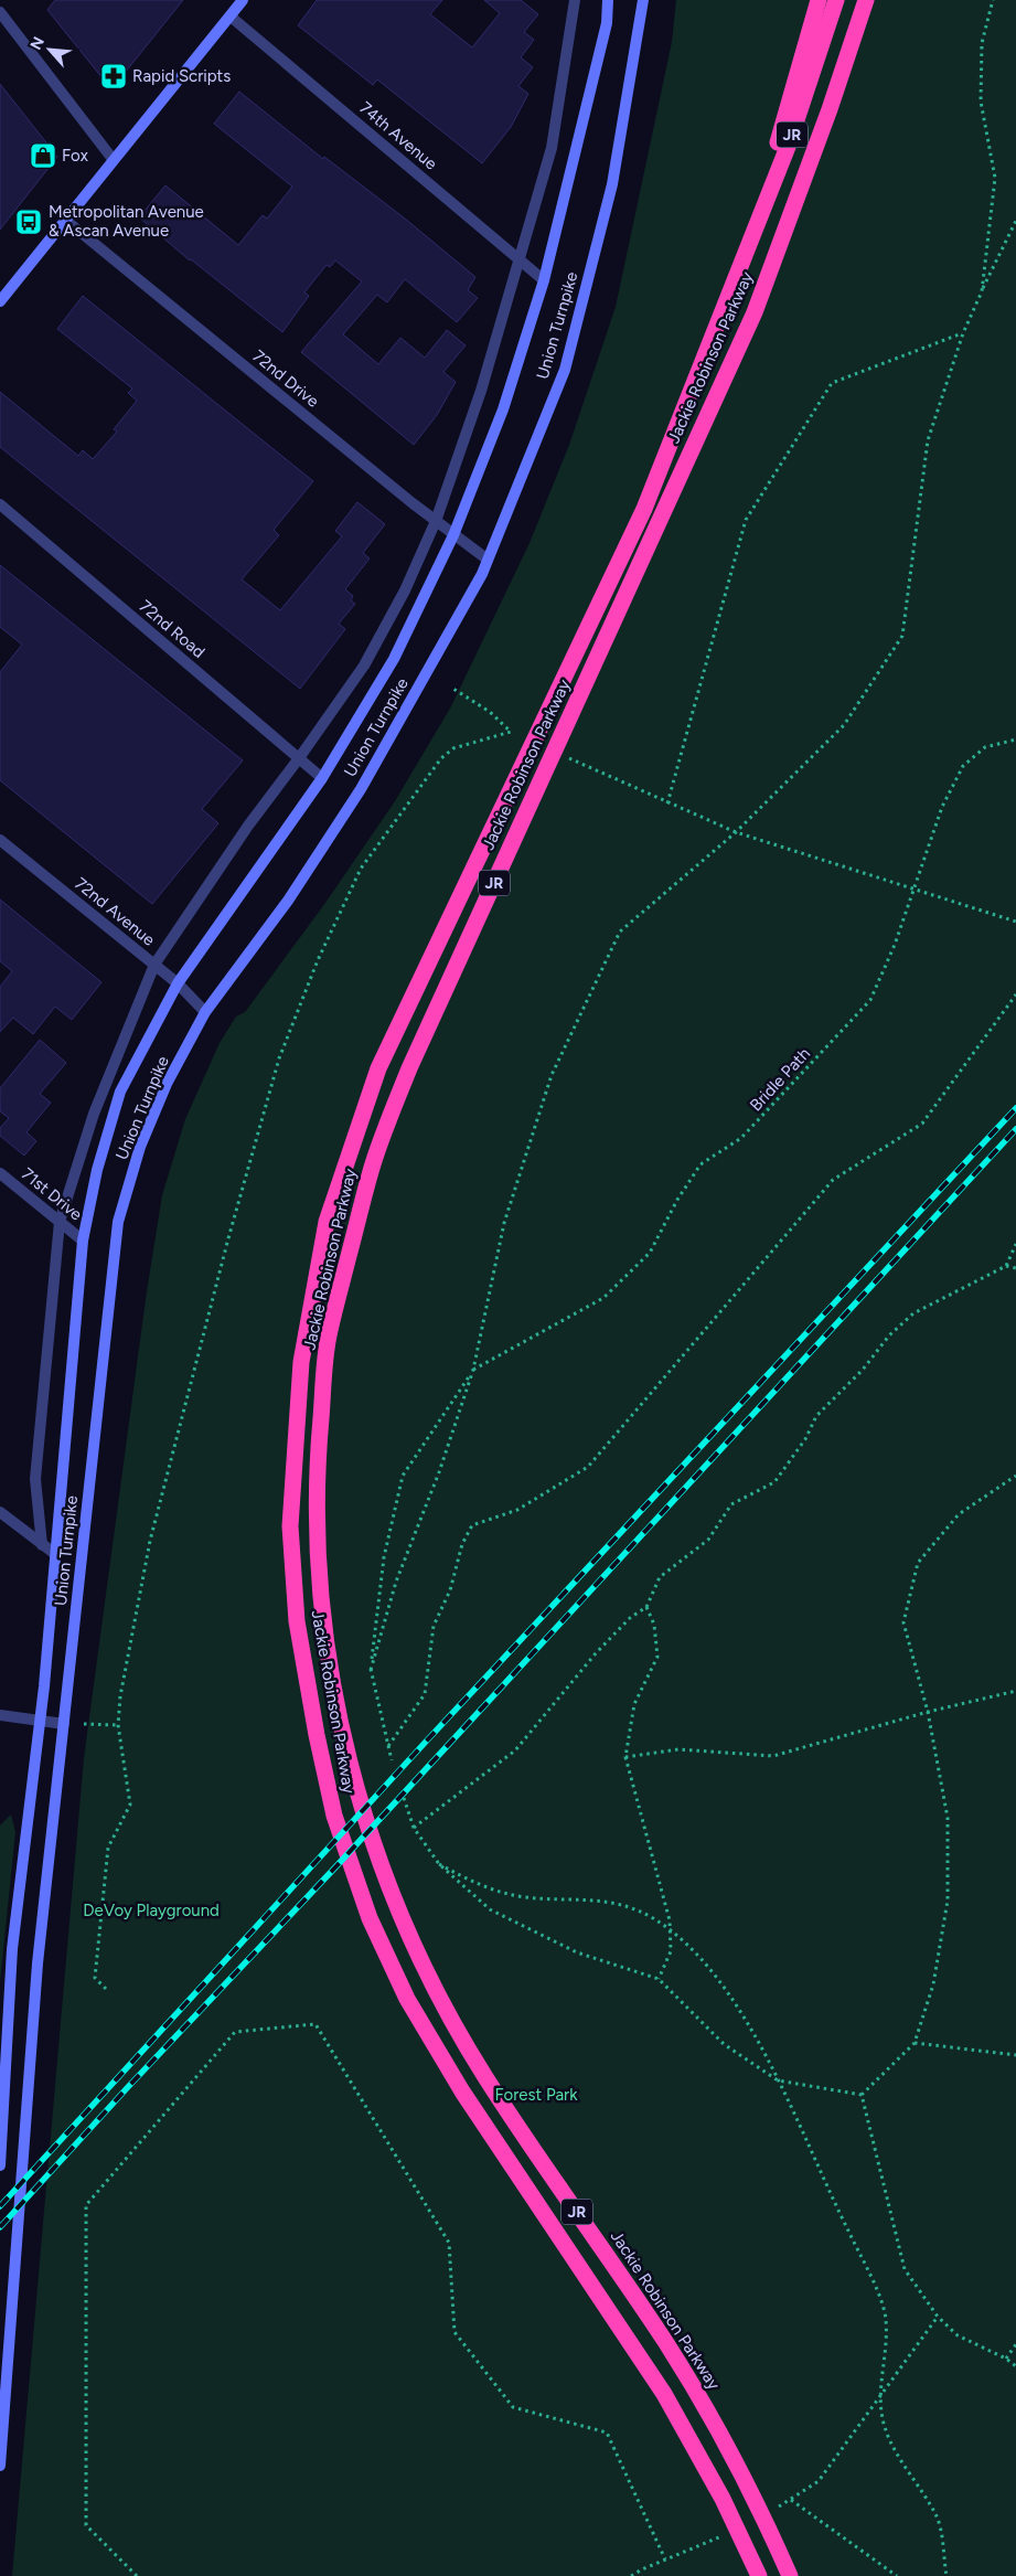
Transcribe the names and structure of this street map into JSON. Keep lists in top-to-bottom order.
{
  "streets": {
    "highway": ["JR", "Jackie Robinson Parkway"],
    "main road": ["Union Turnpike"],
    "street": [
      "74th Avenue",
      "72nd Drive",
      "72nd Road",
      "72nd Avenue",
      "71st Drive"
    ],
    "path": ["Bridle Path"]
  },
  "crossings": [
    ["74th Avenue", "Union Turnpike"],
    ["Union Turnpike", "72nd Drive"],
    ["Union Turnpike", "72nd Road"],
    ["Union Turnpike", "72nd Avenue"],
    ["Union Turnpike", "71st Drive"]
  ],
  "parks": ["DeVoy Playground", "Forest Park"],
  "places": {
    "pharmacy": ["Rapid Scripts"],
    "shop": ["Fox"],
    "bus stop": ["Metropolitan Avenue & Ascan Avenue"]
  },
  "north": "top left"
}
